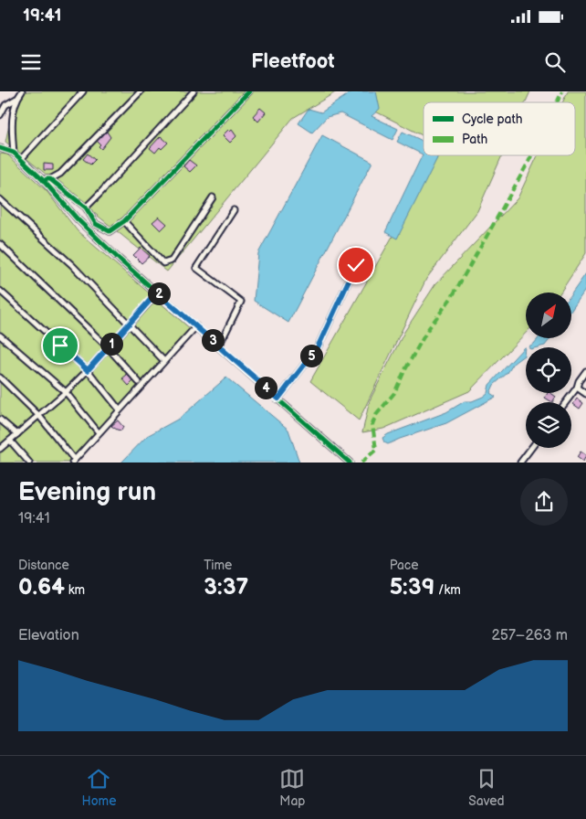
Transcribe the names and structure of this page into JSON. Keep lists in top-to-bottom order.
{
  "legend": ["Cycle path", "Path"],
  "north": "top right",
  "page": {
    "status": "19:41",
    "header": "Fleetfoot",
    "pins": [
      "2",
      "3",
      "1",
      "5",
      "4"
    ],
    "heading": ["Evening run", "19:41"],
    "stats": [
      ["Distance", "0.64 km"],
      ["Time", "3:37"],
      ["Pace", "5:39 /km"]
    ],
    "chart": ["Elevation", "257–263 m"],
    "tabs": ["Home", "Map", "Saved"]
  }
}
